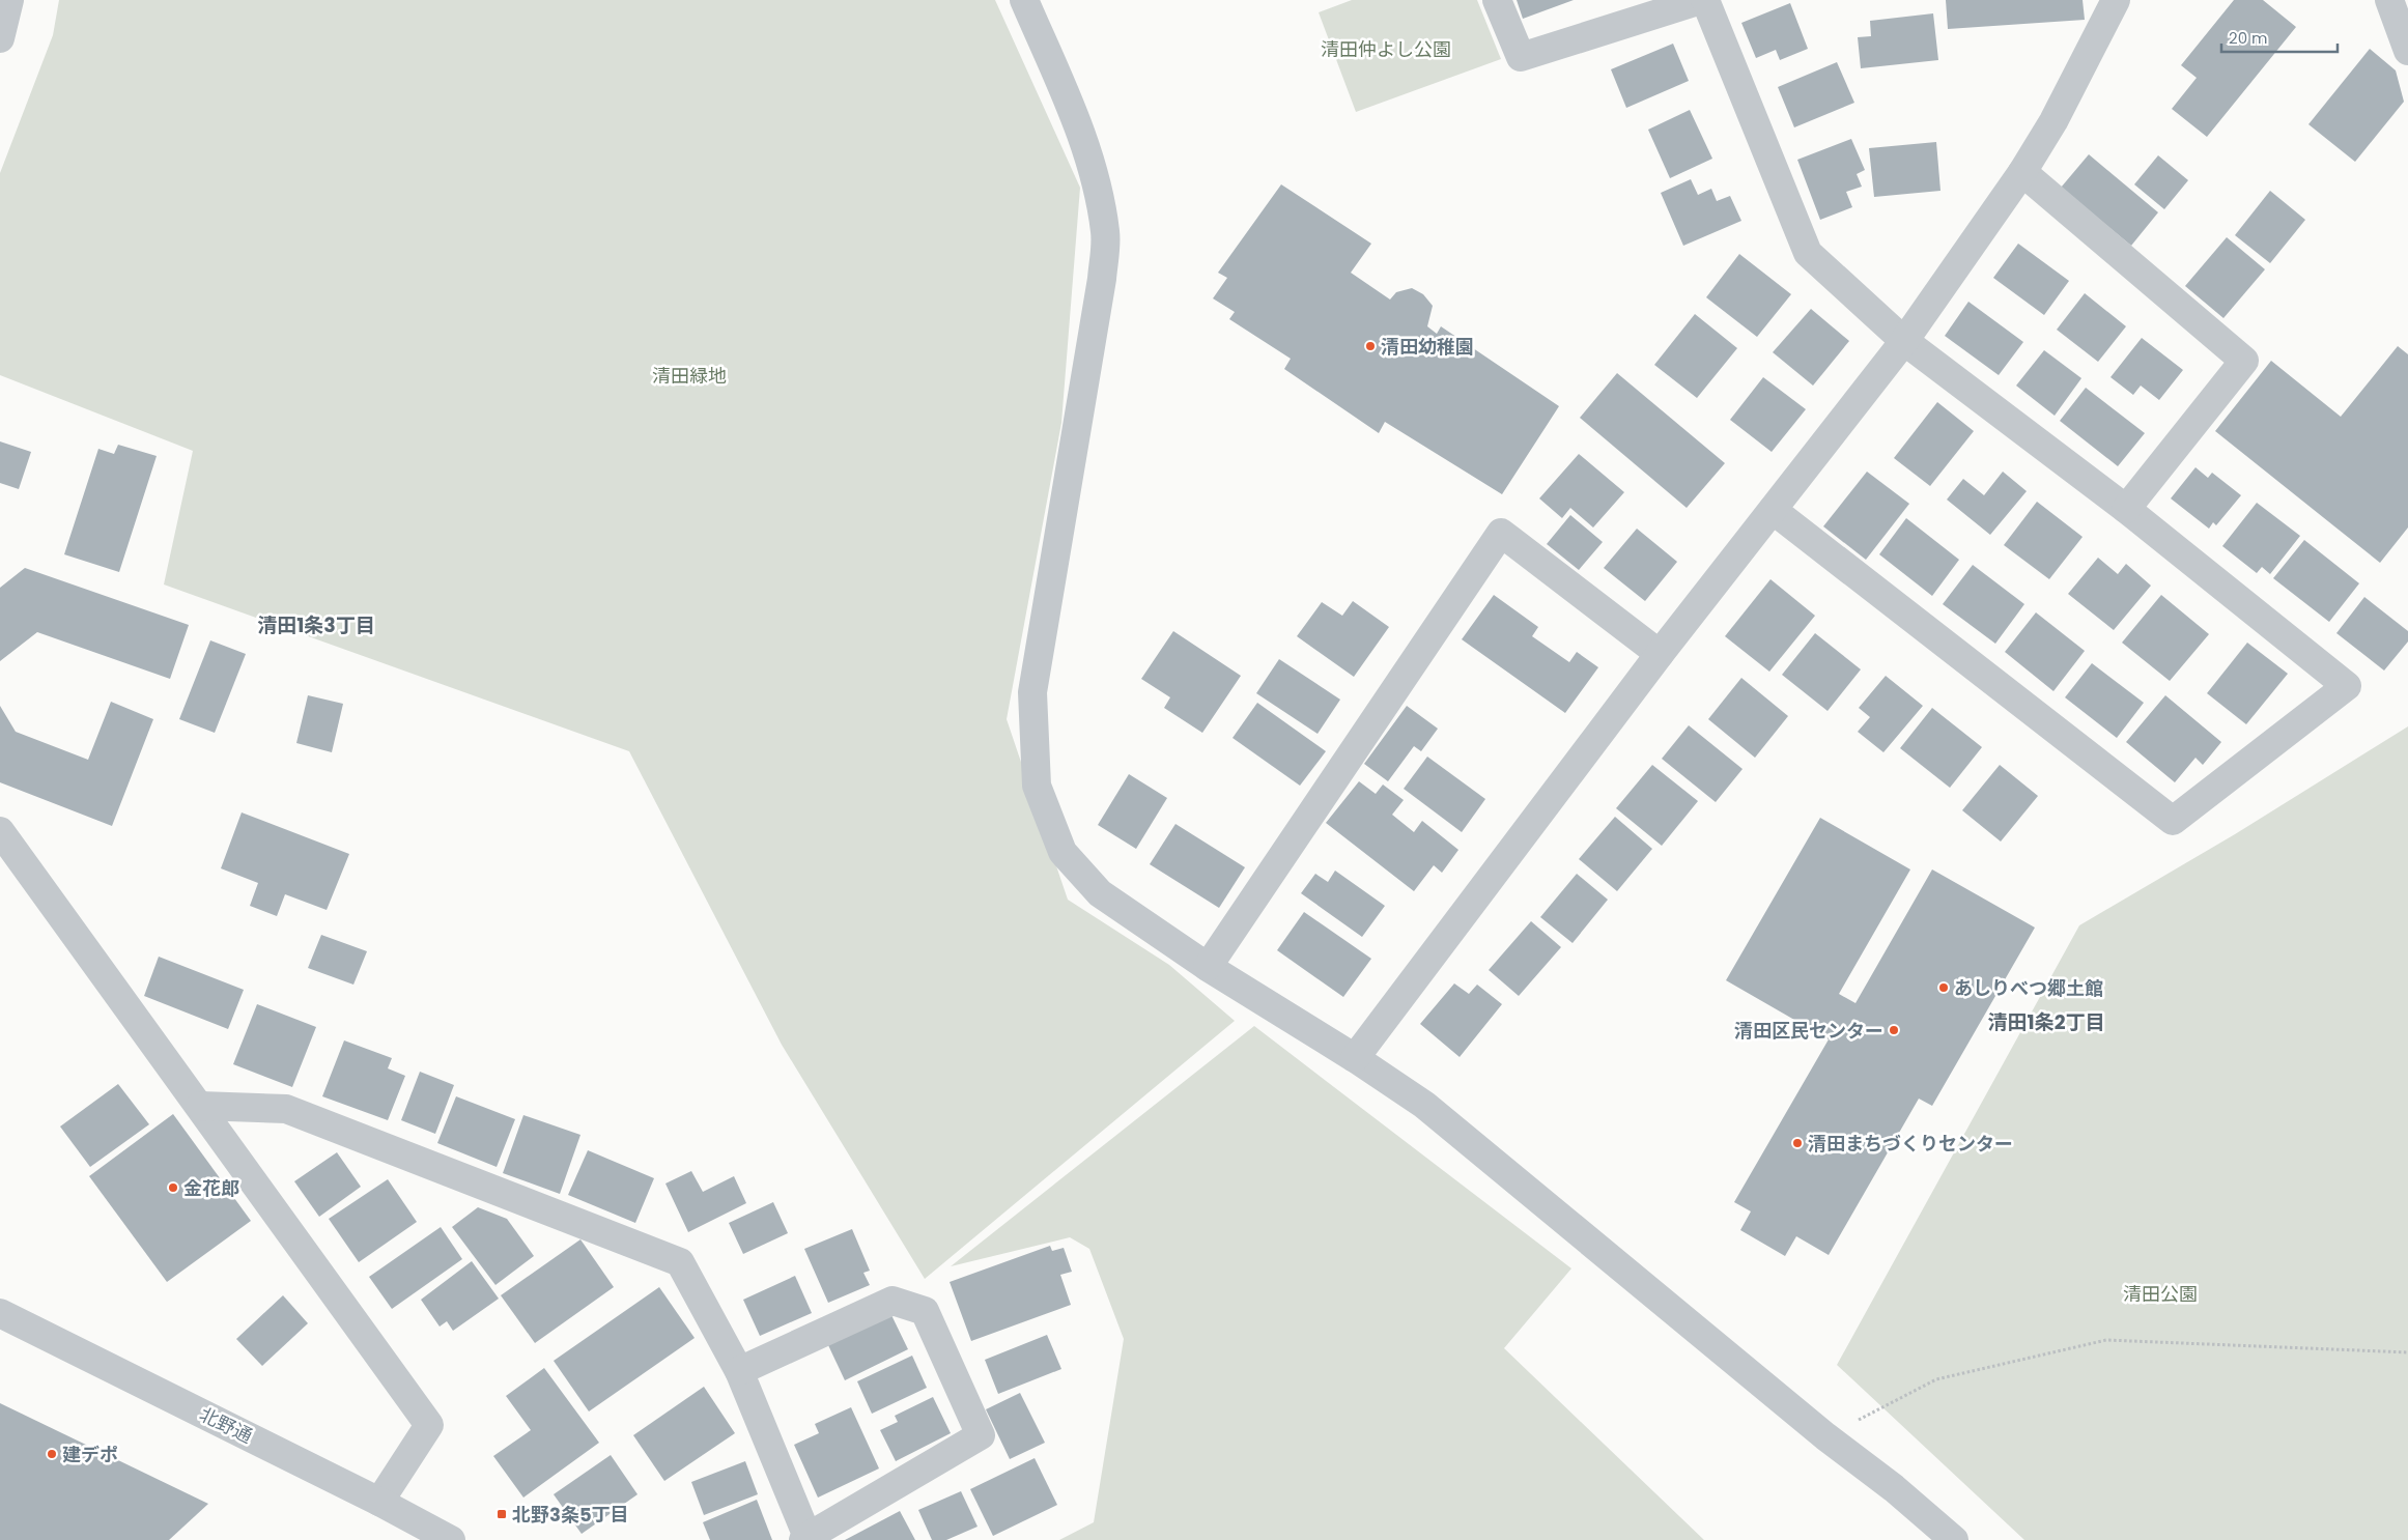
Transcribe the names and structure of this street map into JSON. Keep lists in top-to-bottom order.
{
  "streets": {
    "street": ["北野通"]
  },
  "districts": ["清田1条3丁目", "清田1条2丁目"],
  "parks": ["清田仲よし公園", "清田緑地", "清田公園"],
  "places": {
    "other": [
      "清田幼稚園",
      "あしりべつ郷土館",
      "清田区民センター",
      "清田まちづくりセンター",
      "金花郎",
      "建デポ"
    ],
    "transit": ["北野3条5丁目"]
  },
  "scale_bar": "20 m"
}
